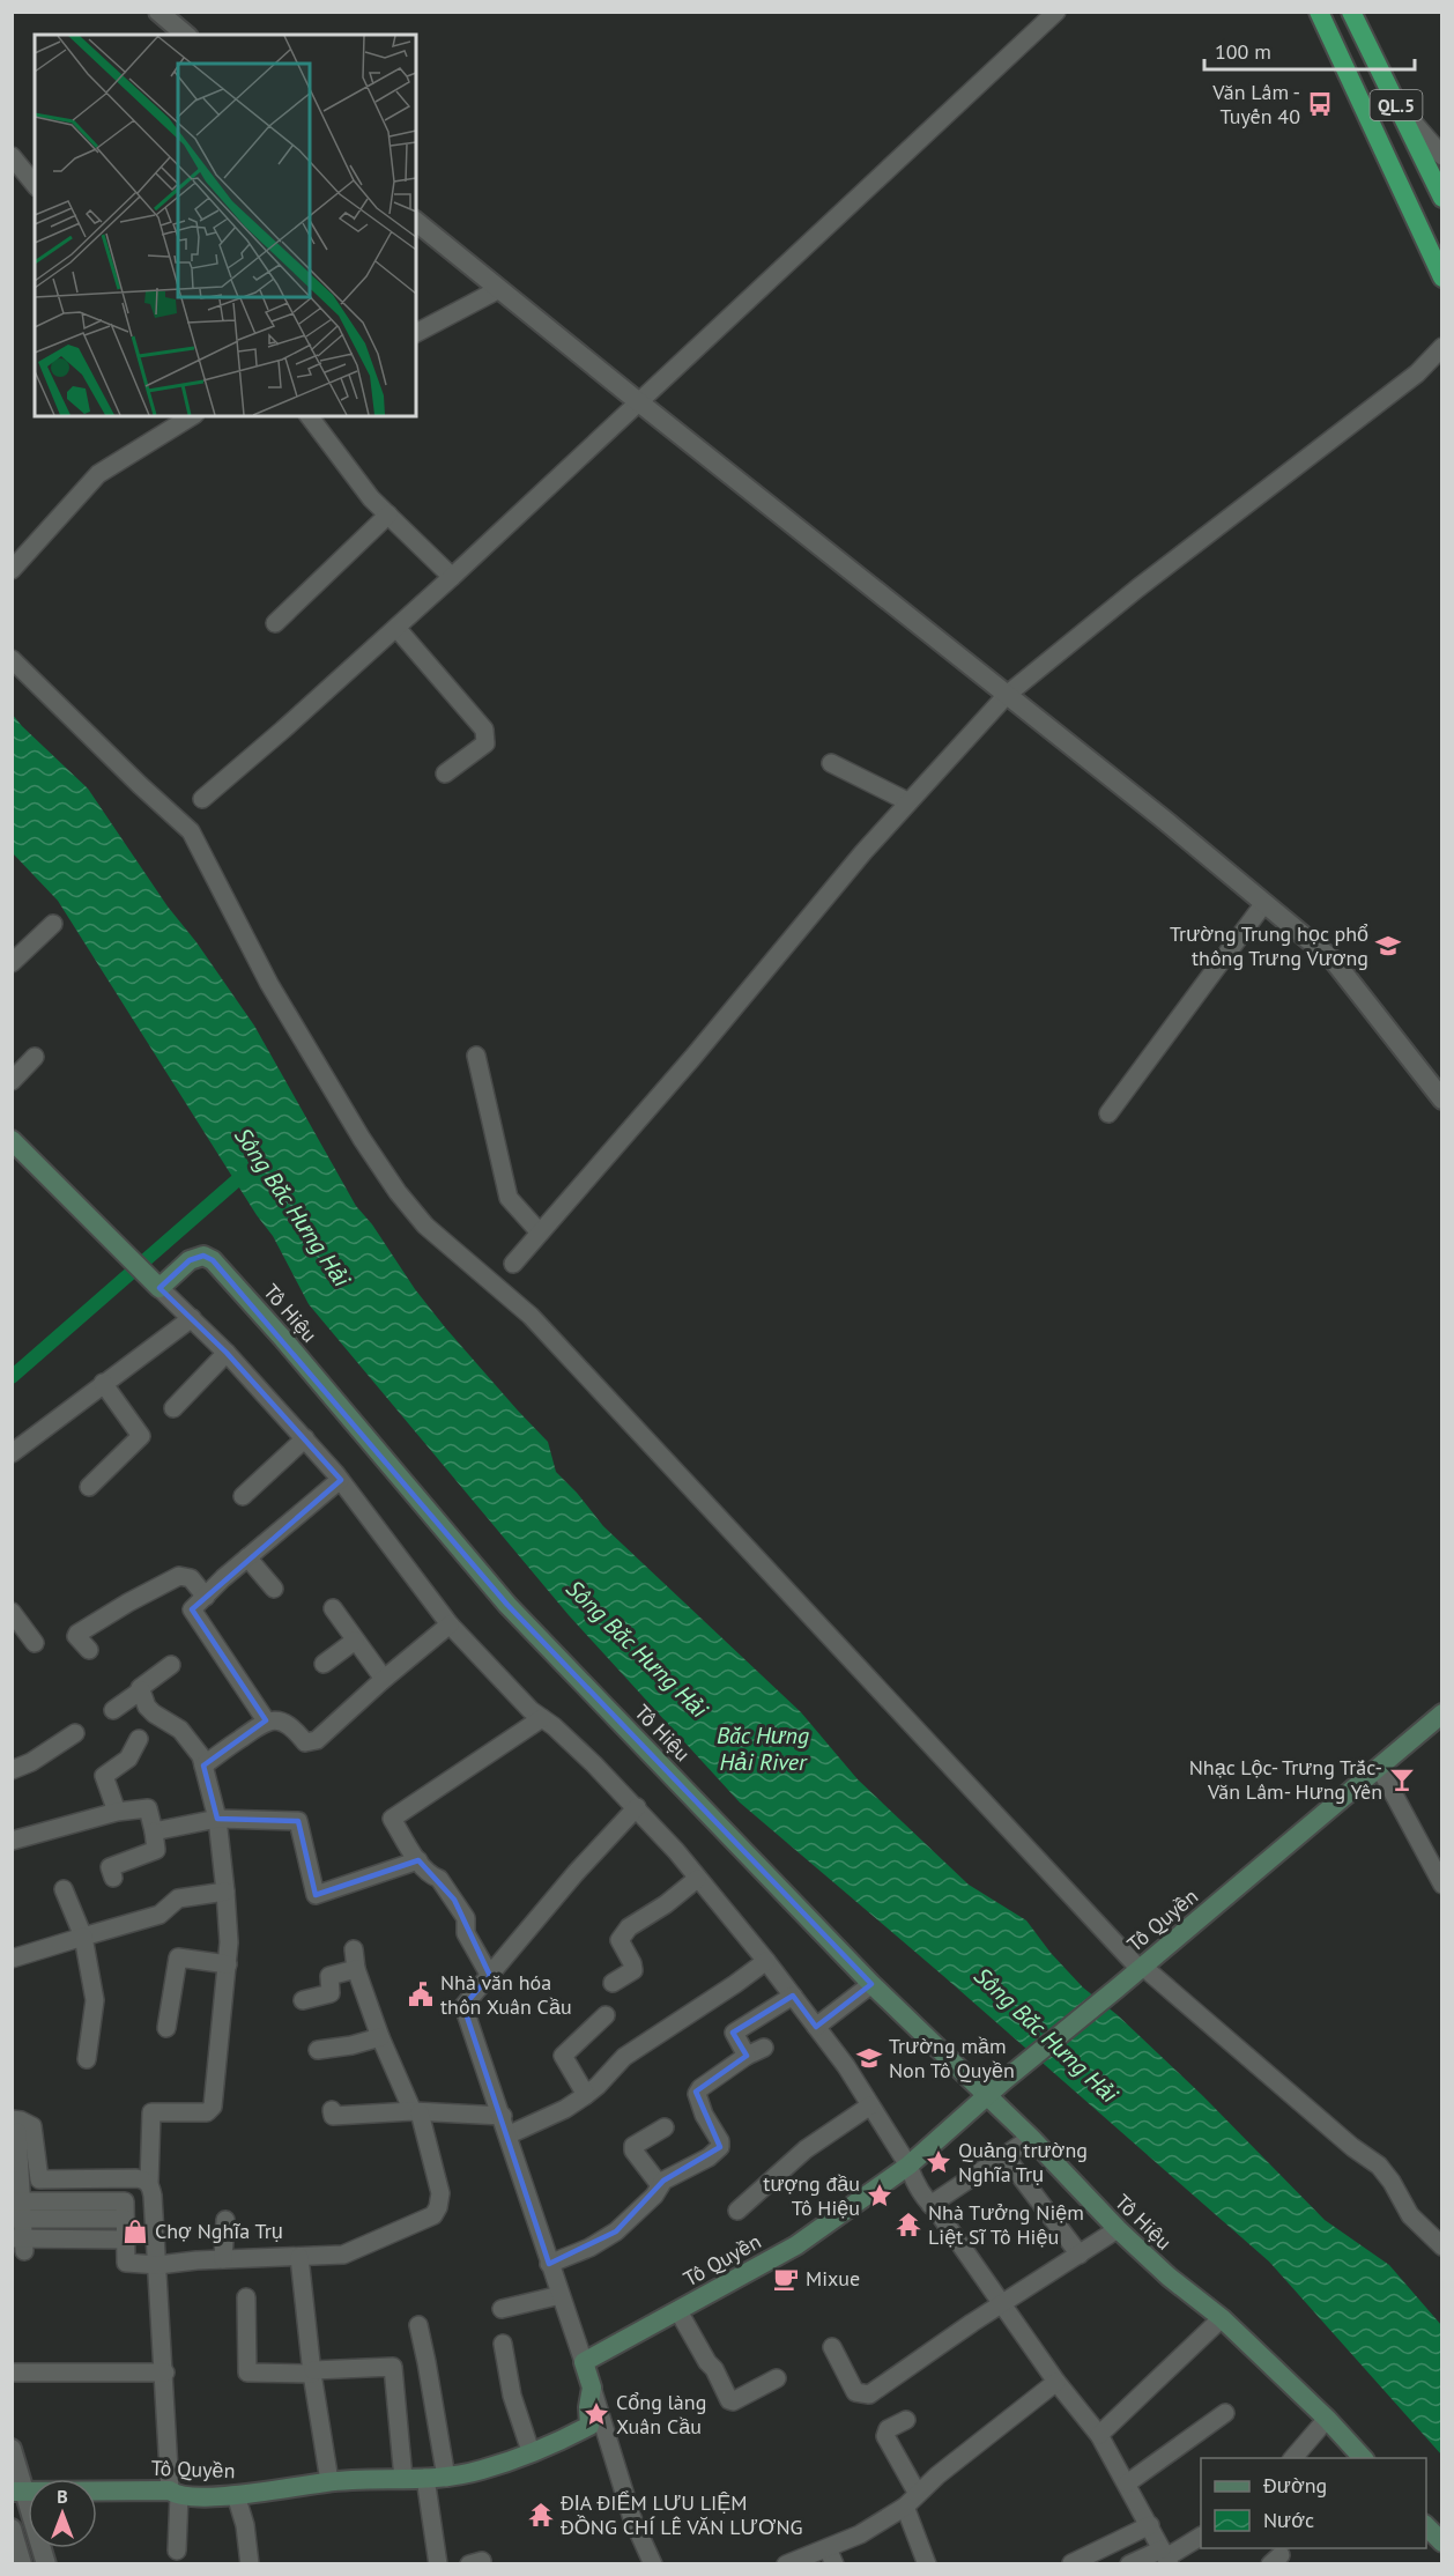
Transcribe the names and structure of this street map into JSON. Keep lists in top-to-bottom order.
{
  "streets": {
    "highway": ["QL.5"],
    "main road": ["Tô Hiệu", "Tô Quyền"]
  },
  "crossings": [
    ["Tô Hiệu", "Tô Quyền"]
  ],
  "water": ["Sông Bắc Hưng Hải", "Bắc Hưng Hải River"],
  "places": {
    "bus stop": ["Văn Lâm - Tuyến 40"],
    "school or university": ["Trường Trung học phổ thông Trưng Vương", "Trường mầm Non Tô Quyền"],
    "bar": ["Nhạc Lộc- Trưng Trắc- Văn Lâm- Hưng Yên"],
    "public building": ["Nhà văn hóa thôn Xuân Cầu"],
    "place": ["Quảng trường Nghĩa Trụ", "tượng đầu Tô Hiệu", "Cổng làng Xuân Cầu"],
    "temple": ["Nhà Tưởng Niệm Liệt Sĩ Tô Hiệu", "ĐỊA ĐIỂM LƯU LIỆM ĐỒNG CHÍ LÊ VĂN LƯƠNG"],
    "shop": ["Chợ Nghĩa Trụ"],
    "cafe": ["Mixue"]
  },
  "legend": ["Đường", "Nước"],
  "scale_bar": "100 m",
  "north": "top"
}
